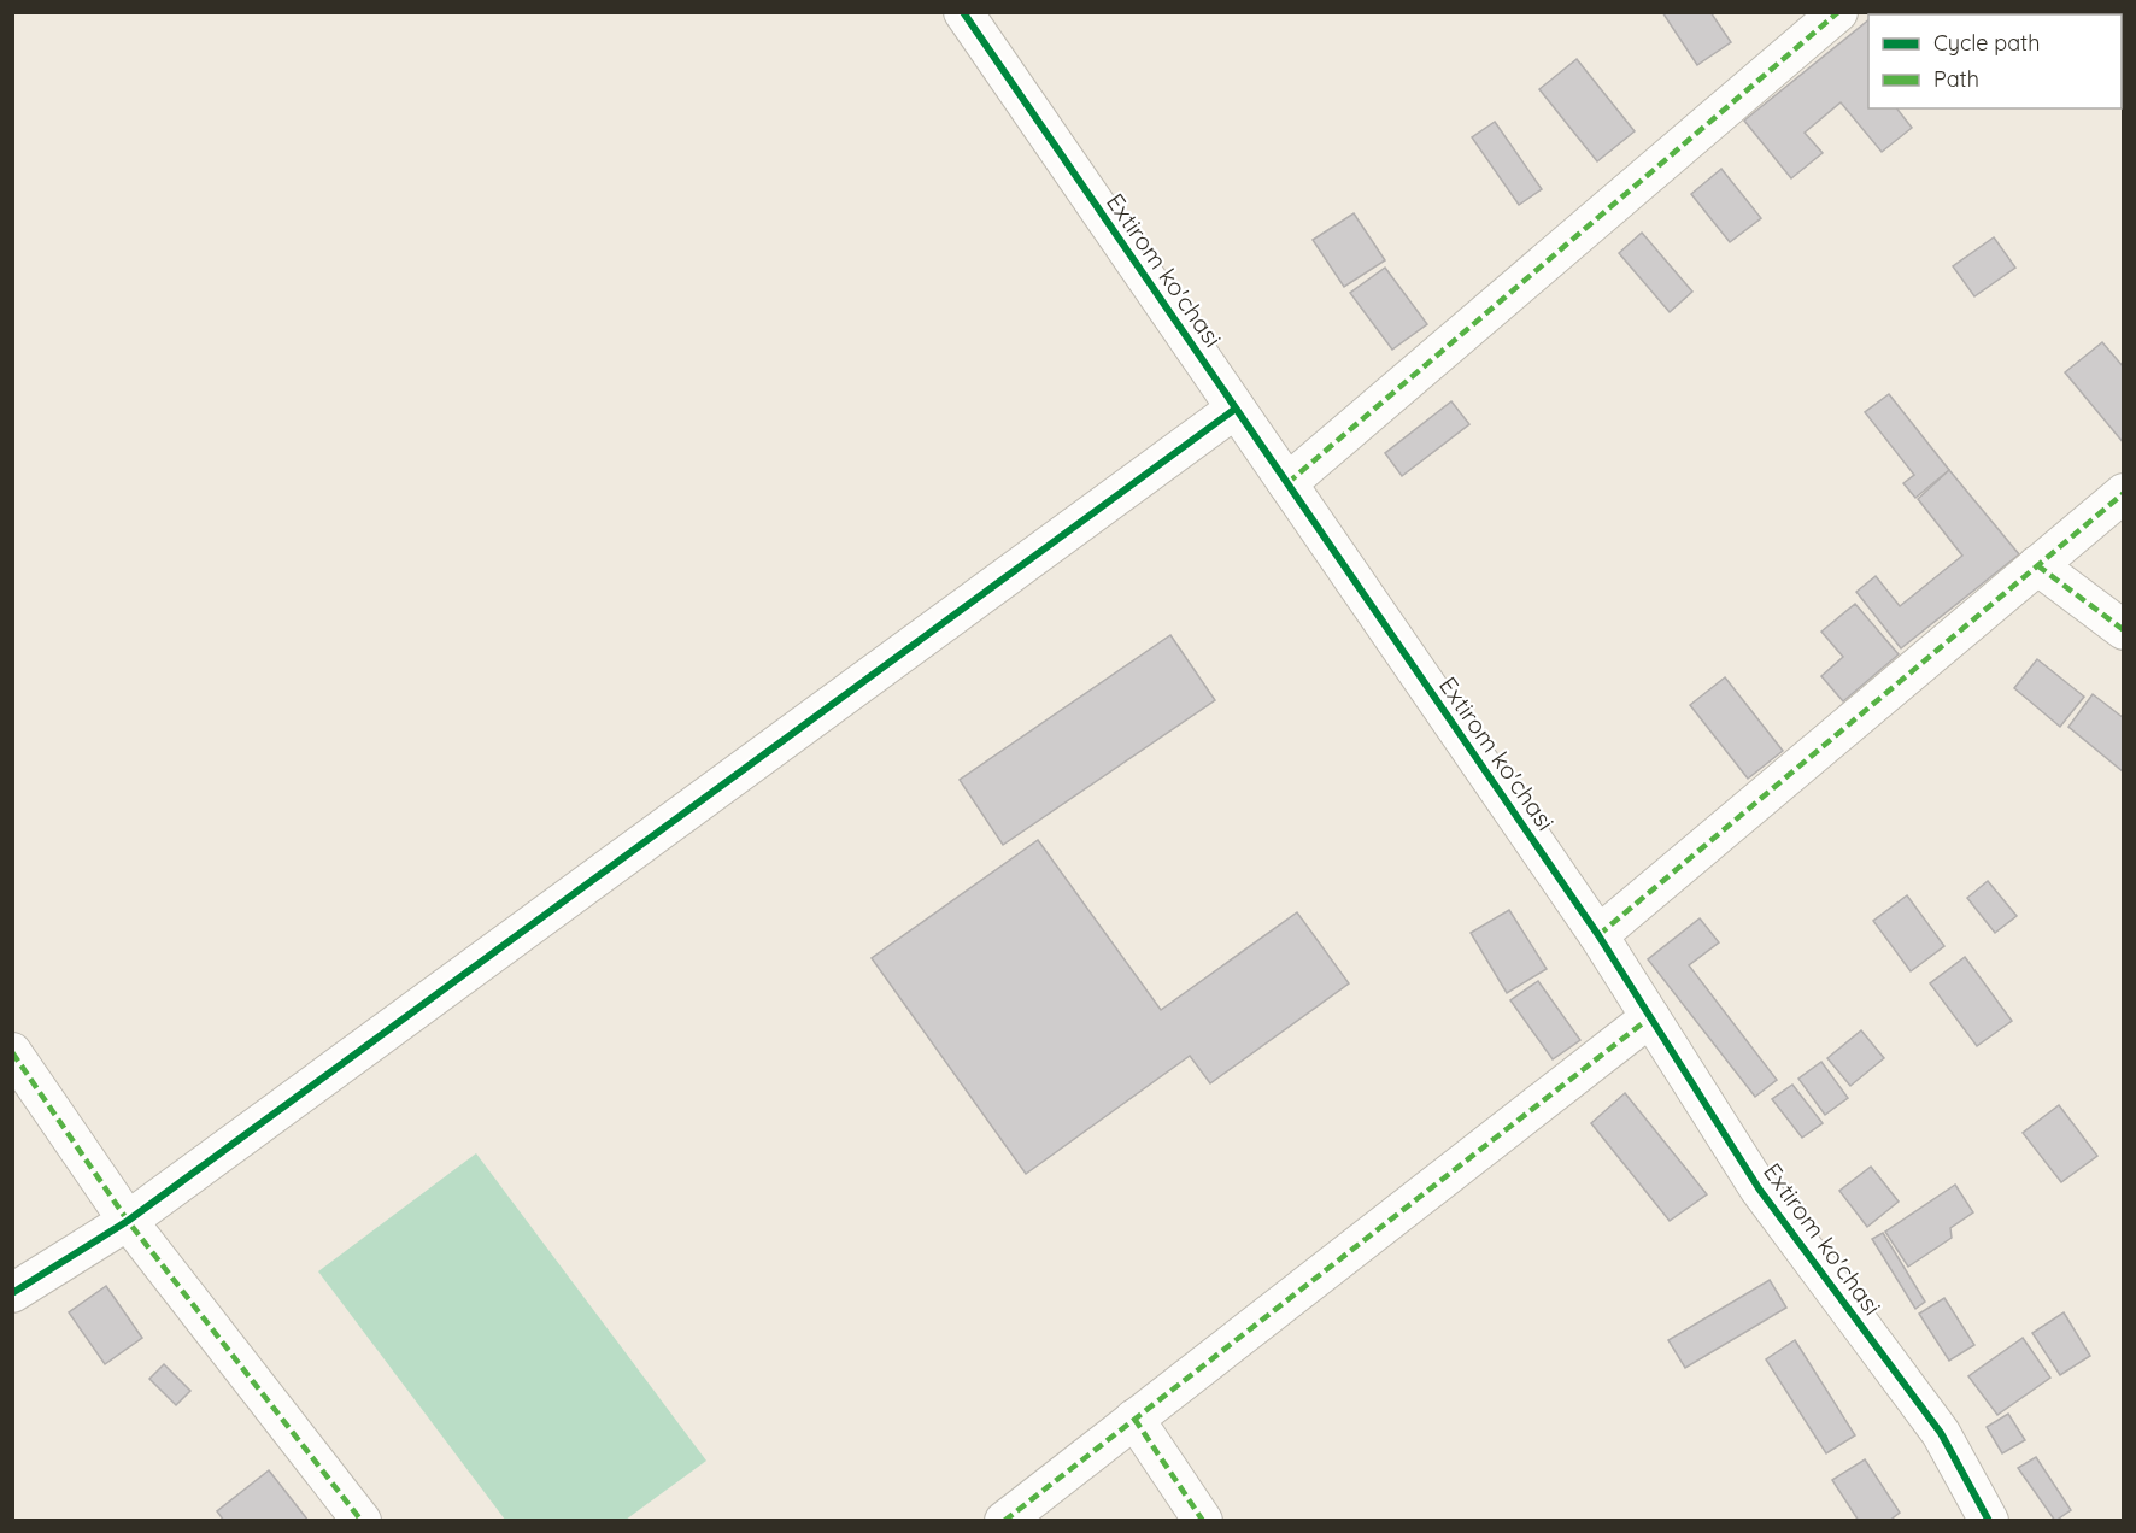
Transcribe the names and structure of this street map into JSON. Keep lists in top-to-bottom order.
{
  "streets": {
    "street": ["Extirom ko'chasi"]
  },
  "legend": ["Cycle path", "Path"]
}
